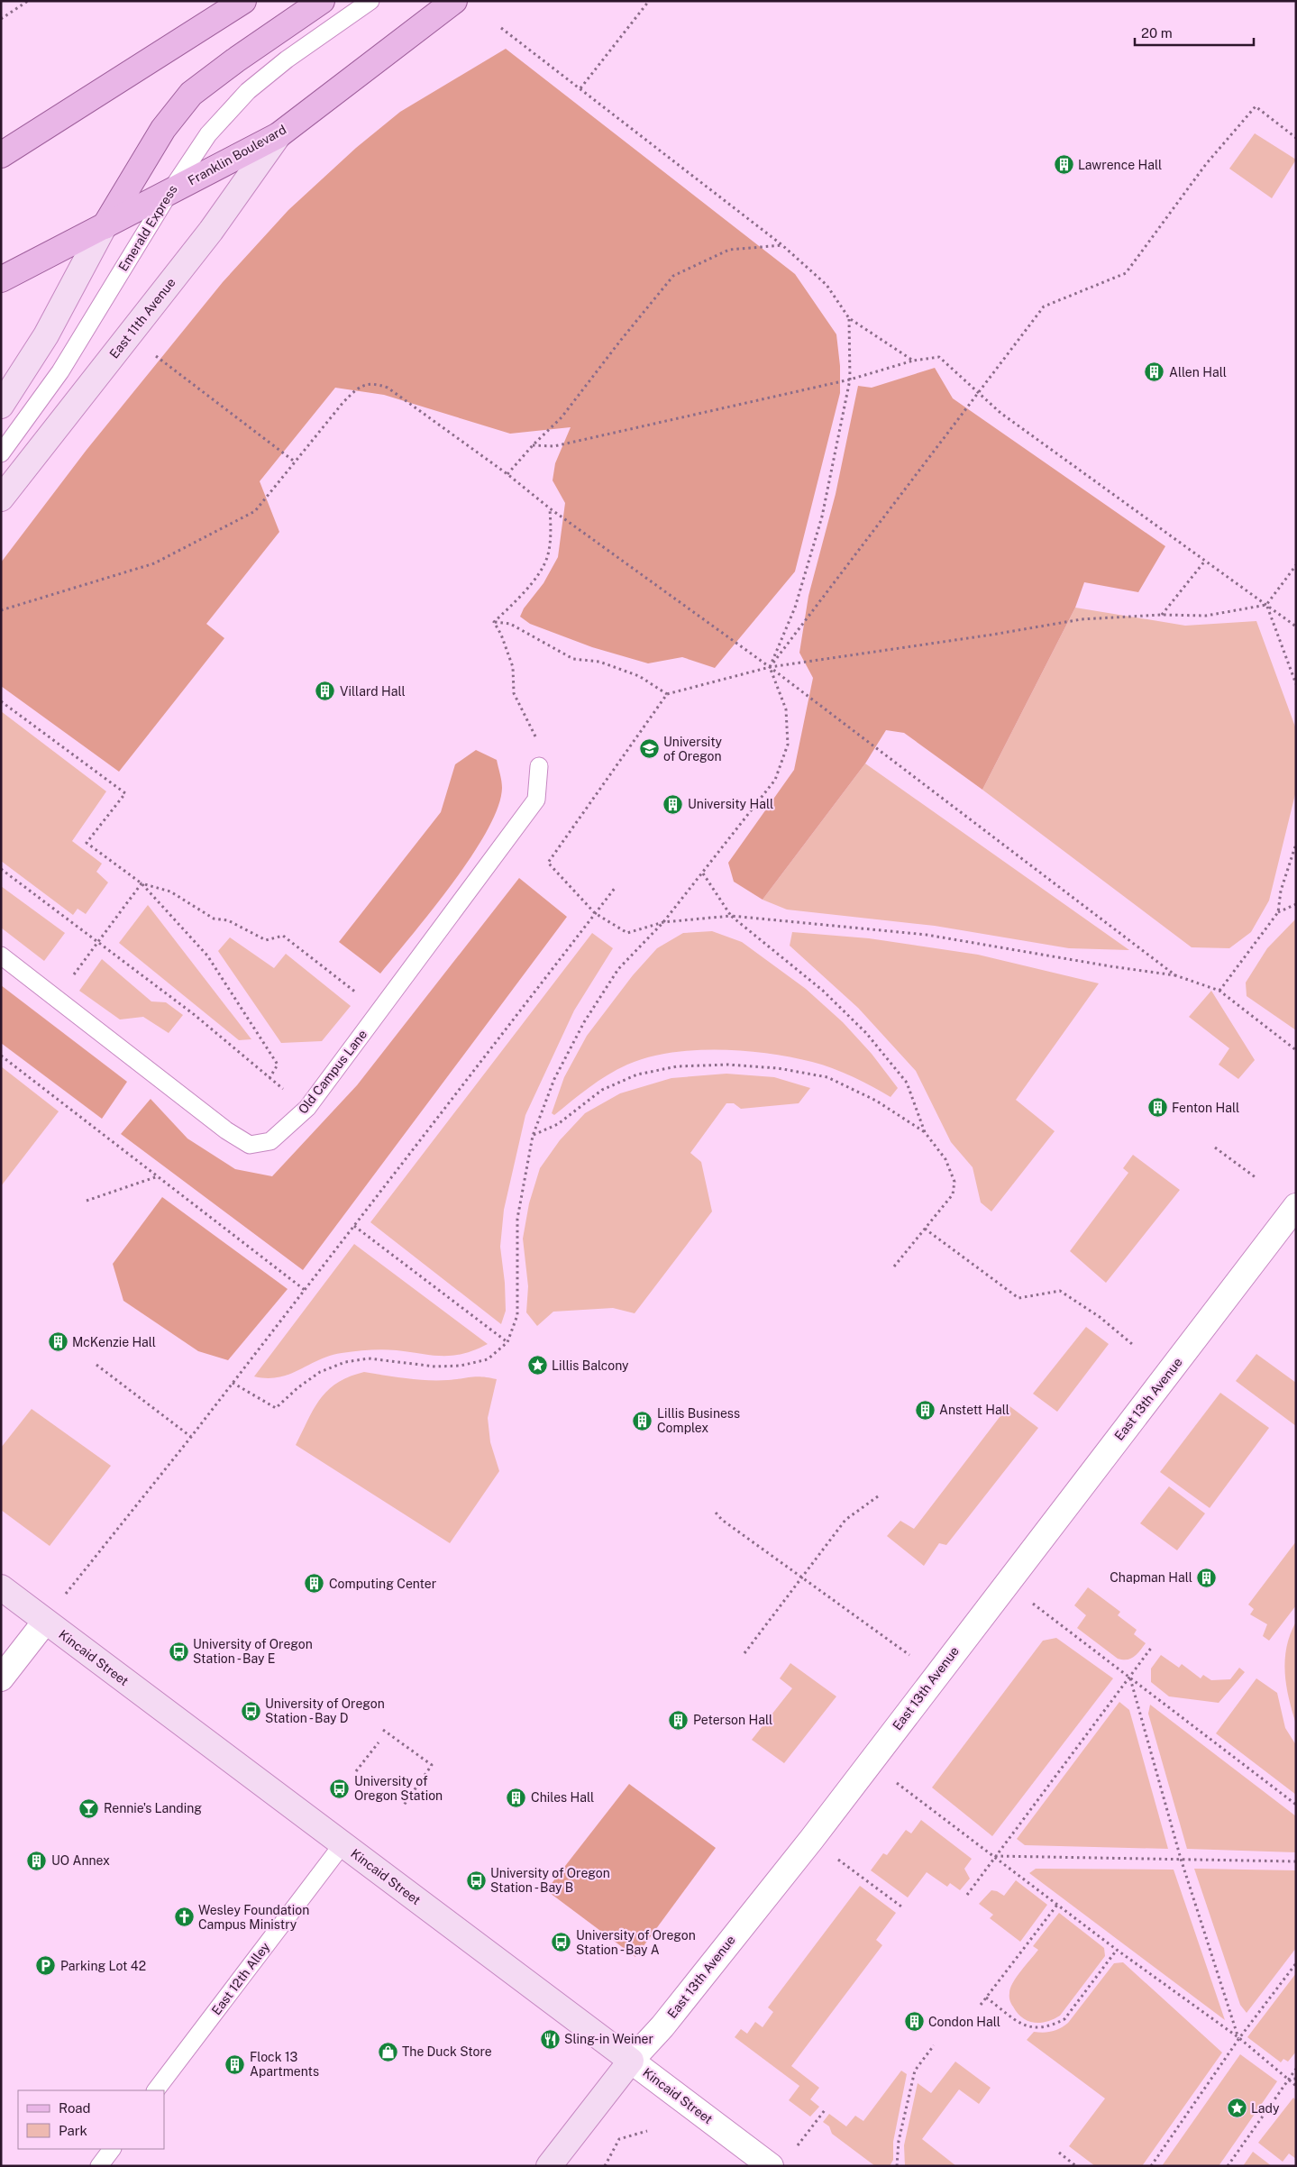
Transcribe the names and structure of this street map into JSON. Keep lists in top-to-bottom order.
{
  "streets": {
    "main road": ["Franklin Boulevard"],
    "street": ["East 11th Avenue", "East 13th Avenue", "Kincaid Street"],
    "lane": ["Emerald Express", "Old Campus Lane", "East 12th Alley"]
  },
  "crossings": [
    ["Franklin Boulevard", "Emerald Express"],
    ["Franklin Boulevard", "East 11th Avenue"],
    ["East 13th Avenue", "Kincaid Street"],
    ["Kincaid Street", "East 12th Alley"]
  ],
  "places": {
    "building": [
      "Lawrence Hall",
      "Allen Hall",
      "Villard Hall",
      "University Hall",
      "Fenton Hall",
      "McKenzie Hall",
      "Anstett Hall",
      "Lillis Business Complex",
      "Chapman Hall",
      "Computing Center",
      "Peterson Hall",
      "Chiles Hall",
      "UO Annex",
      "Condon Hall",
      "Flock 13 Apartments"
    ],
    "school or university": ["University of Oregon"],
    "place": ["Lillis Balcony", "Lady"],
    "bus stop": [
      "University of Oregon Station - Bay E",
      "University of Oregon Station - Bay D",
      "University of Oregon Station",
      "University of Oregon Station - Bay B",
      "University of Oregon Station - Bay A"
    ],
    "bar": ["Rennie's Landing"],
    "church": ["Wesley Foundation Campus Ministry"],
    "parking": ["Parking Lot 42"],
    "restaurant": ["Sling-in Weiner"],
    "shop": ["The Duck Store"]
  },
  "legend": ["Road", "Park"],
  "scale_bar": "20 m"
}
